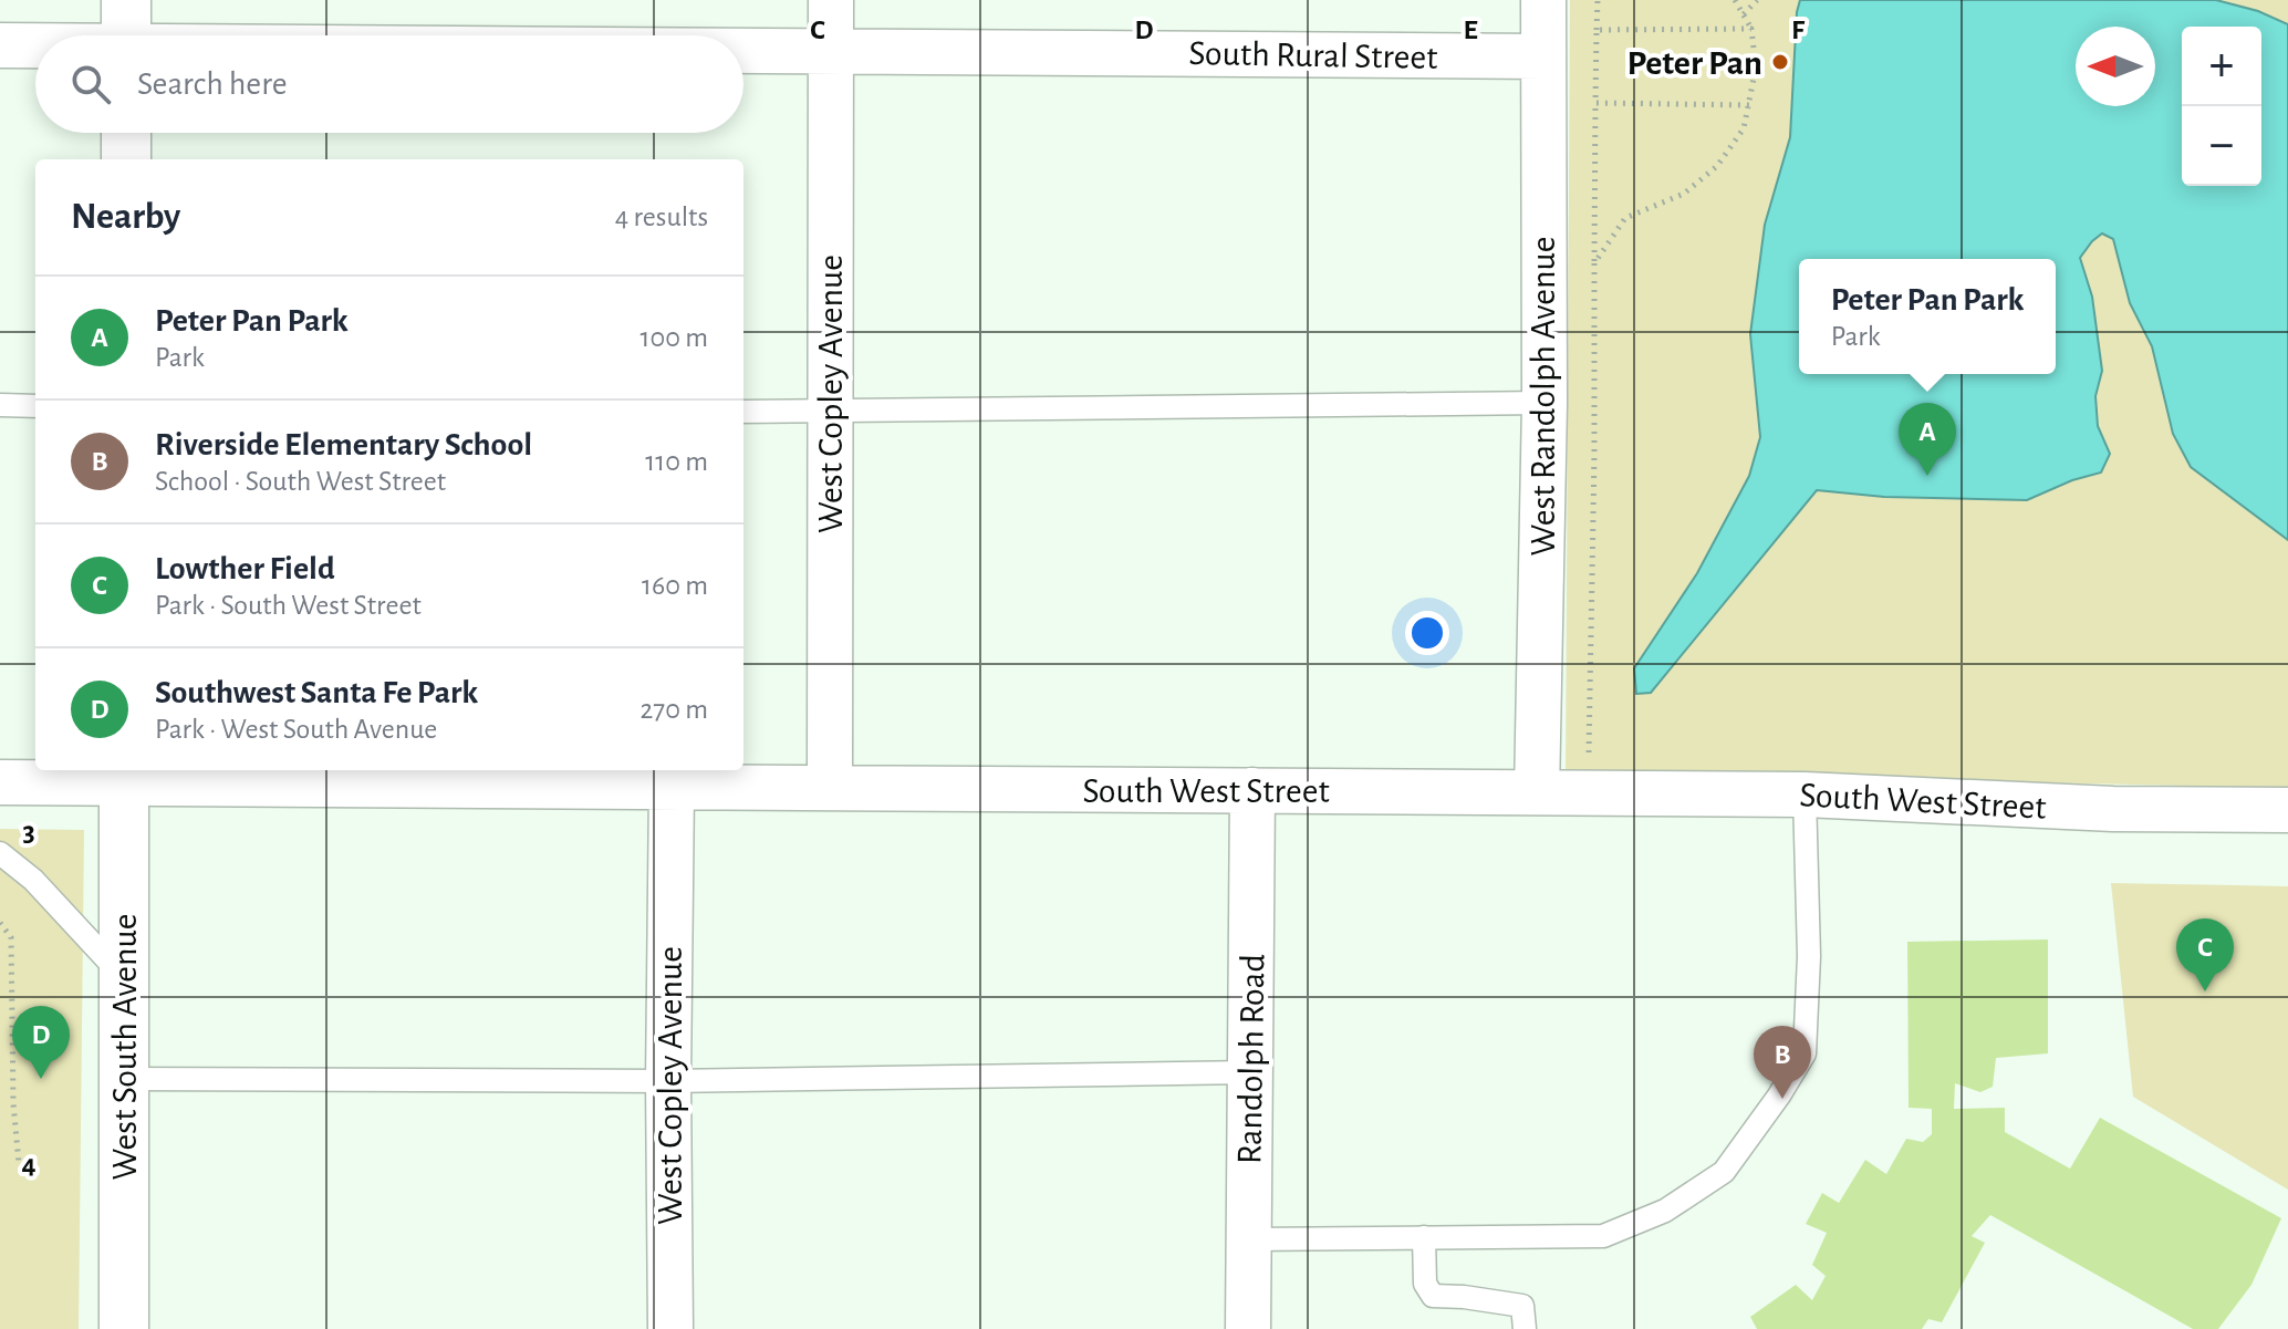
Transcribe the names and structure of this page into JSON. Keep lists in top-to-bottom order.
{
  "streets": {
    "main road": ["West South Avenue"],
    "street": [
      "South Rural Street",
      "West Copley Avenue",
      "West Randolph Avenue",
      "South West Street",
      "Randolph Road"
    ]
  },
  "crossings": [
    ["South Rural Street", "West Copley Avenue"],
    ["South Rural Street", "West Randolph Avenue"],
    ["West Copley Avenue", "South West Street"],
    ["West Randolph Avenue", "South West Street"],
    ["South West Street", "West South Avenue"],
    ["South West Street", "Randolph Road"]
  ],
  "places": ["Peter Pan"],
  "north": "left",
  "page": {
    "map_buttons": ["+", "−"],
    "search": "Search here",
    "heading": ["Nearby", "4 results"],
    "popup": ["Peter Pan Park", "Park"],
    "list": [
      {
        "mark": "A",
        "name": "Peter Pan Park",
        "note": "Park",
        "value": "100 m"
      },
      {
        "mark": "B",
        "name": "Riverside Elementary School",
        "note": "School · South West Street",
        "value": "110 m"
      },
      {
        "mark": "C",
        "name": "Lowther Field",
        "note": "Park · South West Street",
        "value": "160 m"
      },
      {
        "mark": "D",
        "name": "Southwest Santa Fe Park",
        "note": "Park · West South Avenue",
        "value": "270 m"
      }
    ],
    "pins": [
      "A",
      "C",
      "D",
      "B"
    ]
  },
  "grid": {
    "columns": [
      "C",
      "D",
      "E",
      "F"
    ],
    "rows": ["3", "4"]
  }
}
